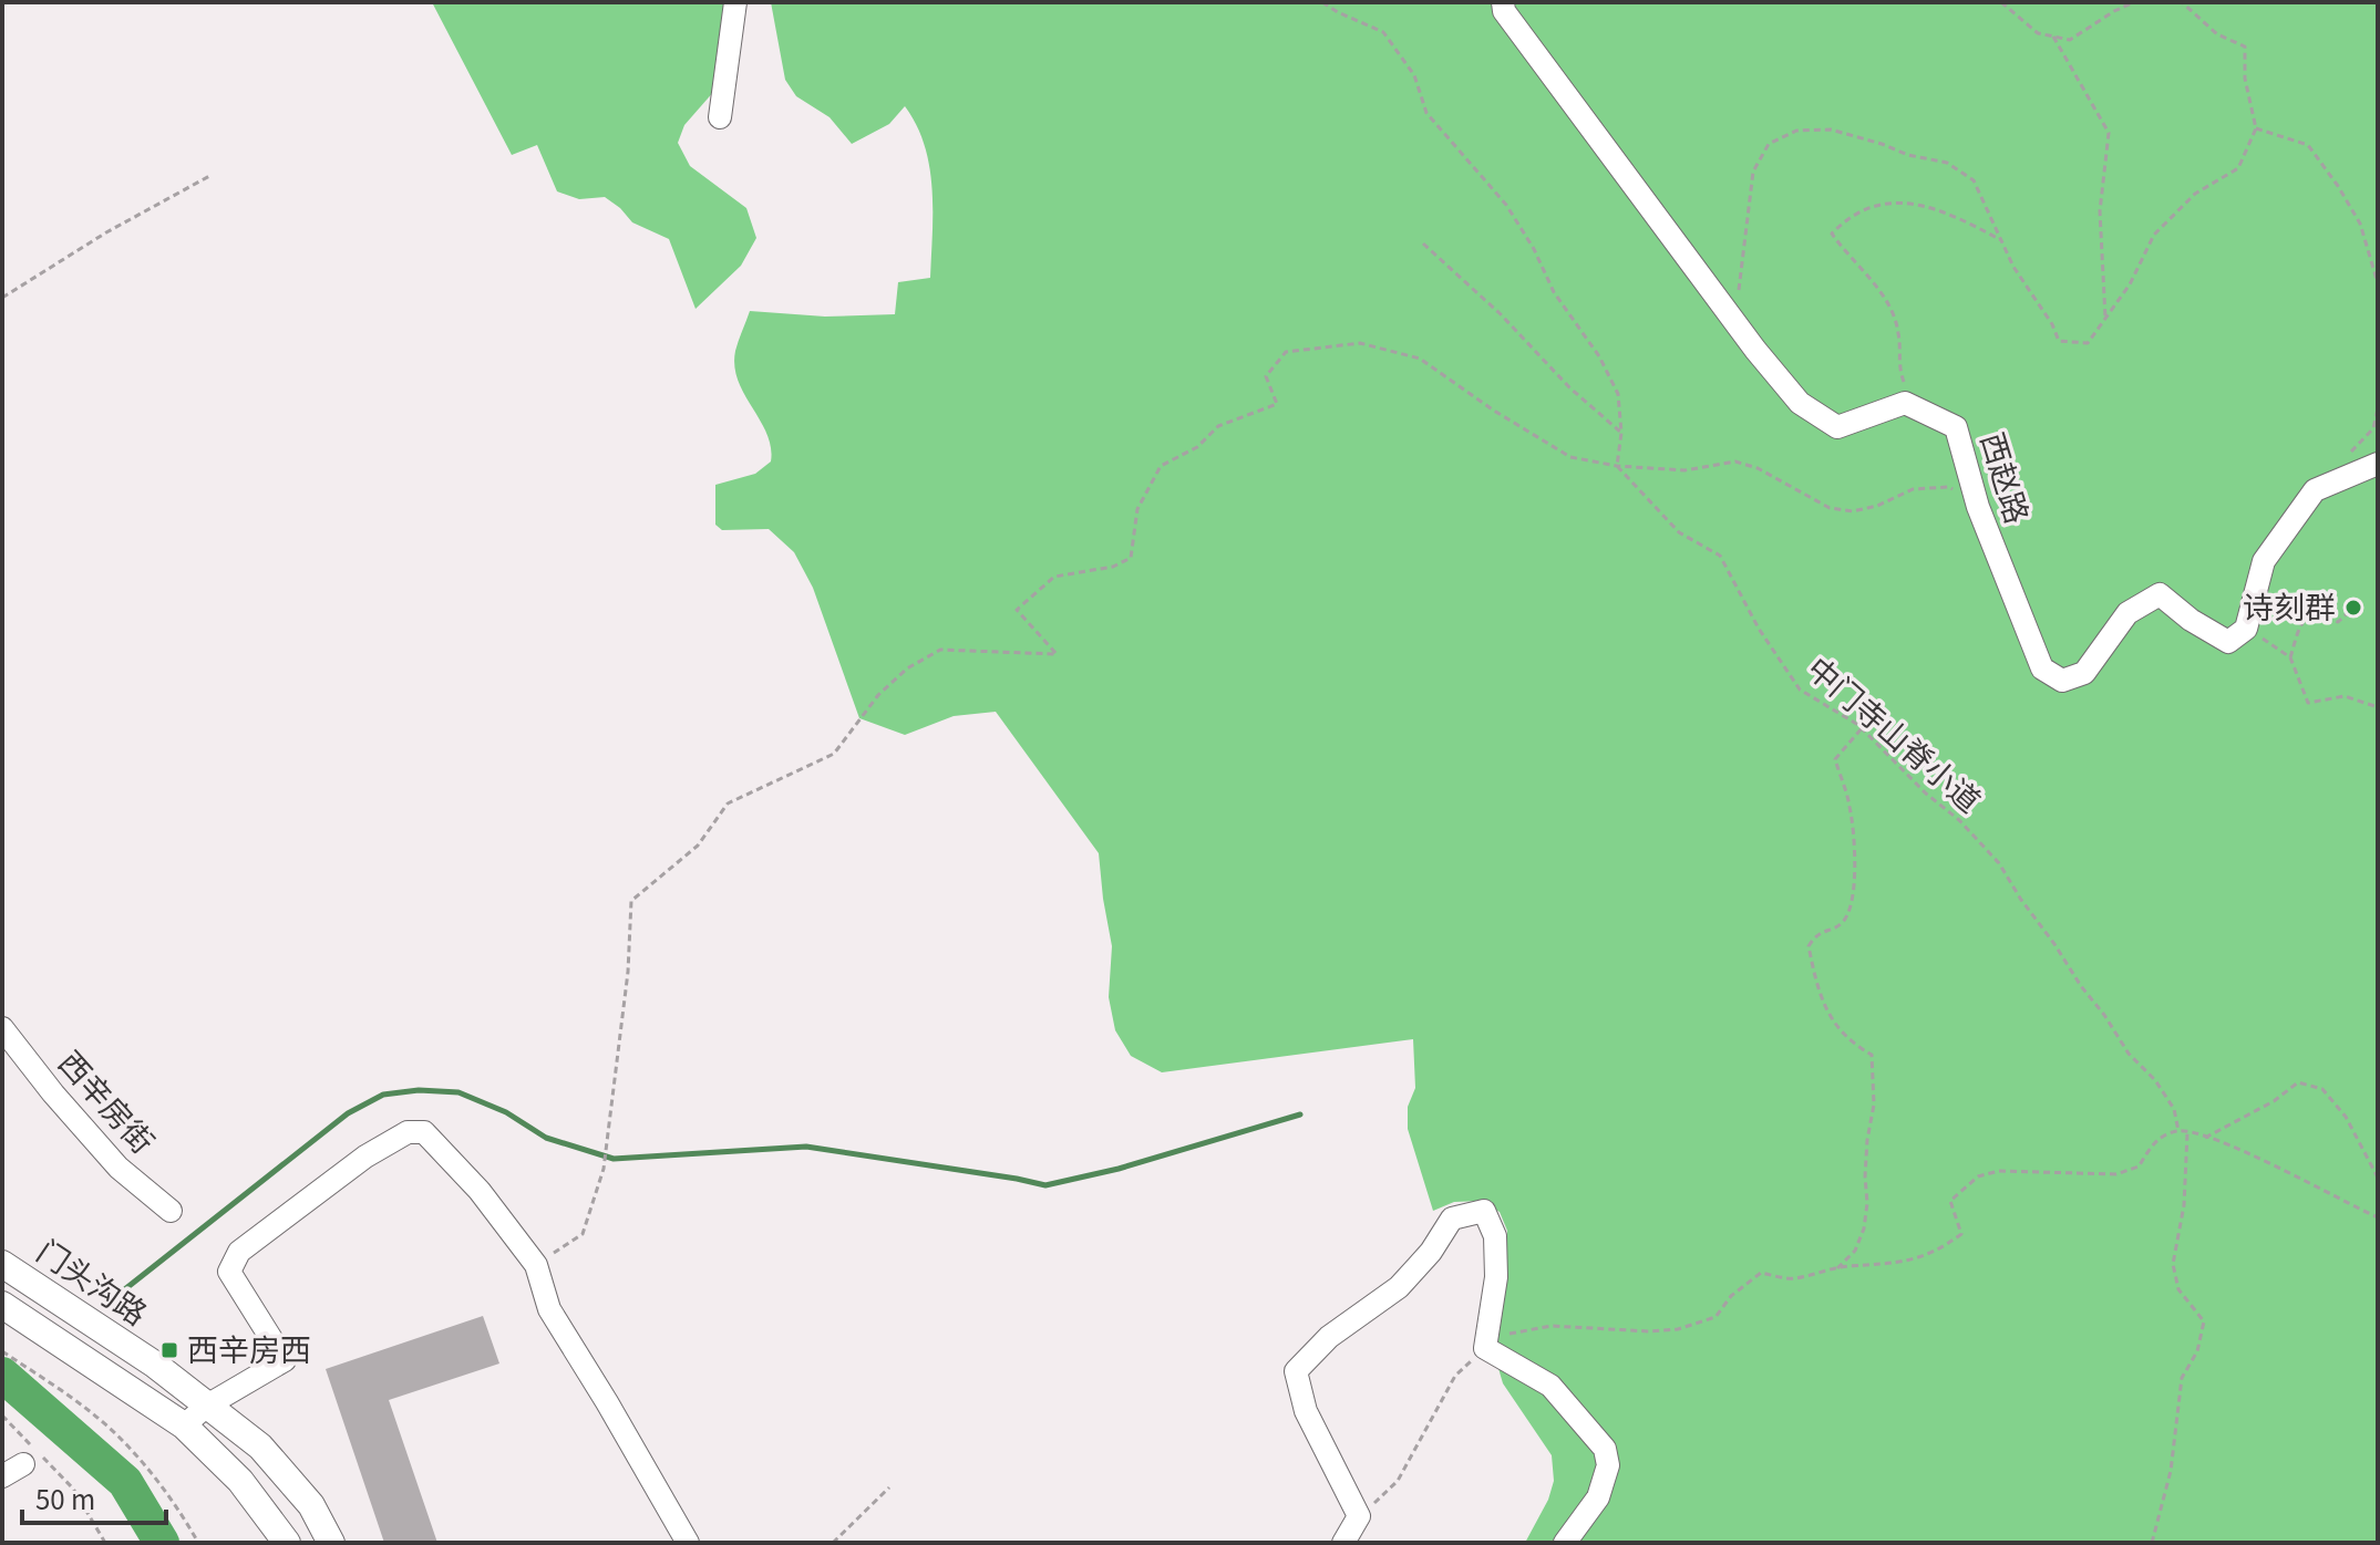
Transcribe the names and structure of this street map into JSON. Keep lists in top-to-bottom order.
{
  "streets": {
    "main road": ["门头沟路"],
    "street": ["西赵路", "西辛房街"],
    "path": ["中门寺山脊小道"]
  },
  "places": {
    "other": ["诗刻群"],
    "transit": ["西辛房西"]
  },
  "scale_bar": "50 m"
}
